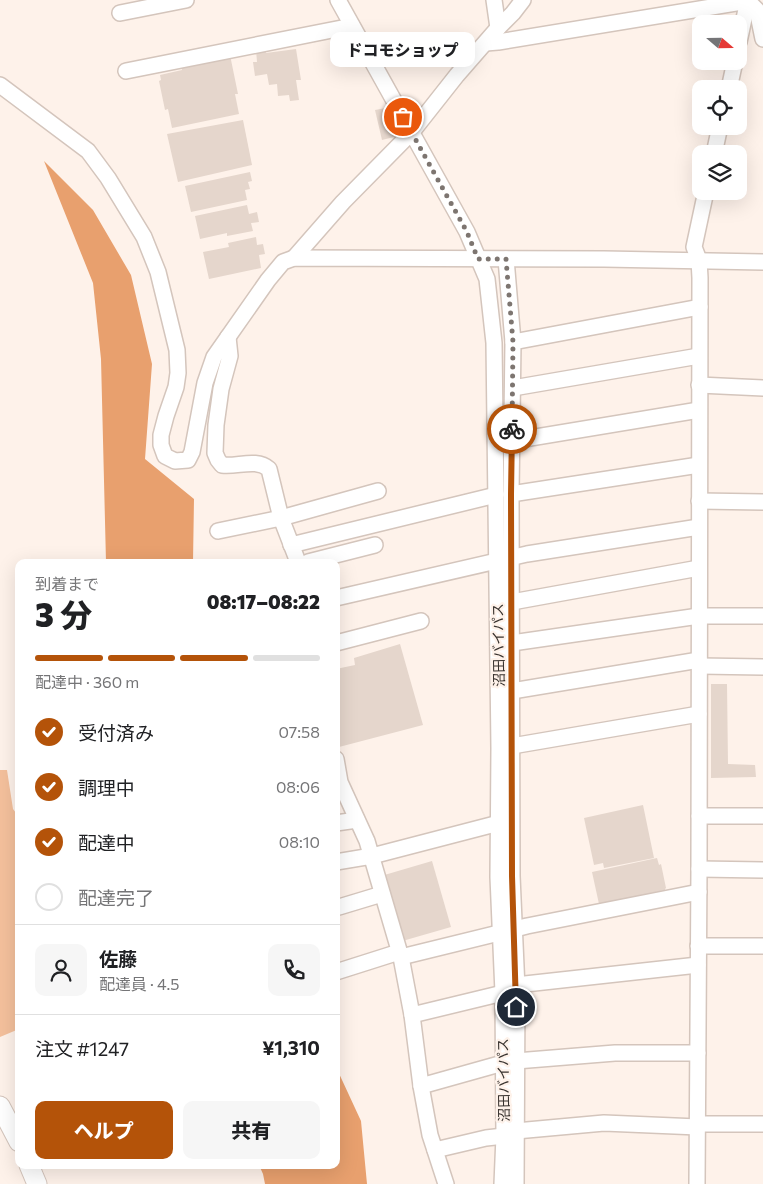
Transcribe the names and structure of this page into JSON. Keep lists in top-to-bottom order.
{
  "streets": {
    "street": ["沼田バイパス"]
  },
  "places": ["ドコモショップ"],
  "north": "right",
  "page": {
    "bubble": "ドコモショップ",
    "heading": ["3 分", "到着まで", "08:17–08:22"],
    "panel": [
      "佐藤",
      "配達員 · 4.5",
      "注文 #1247",
      "¥1,310"
    ],
    "bar": "配達中 · 360 m",
    "list": [
      ["受付済み", "07:58"],
      ["調理中", "08:06"],
      ["配達中", "08:10"],
      "配達完了"
    ],
    "buttons": ["ヘルプ", "共有"]
  }
}
